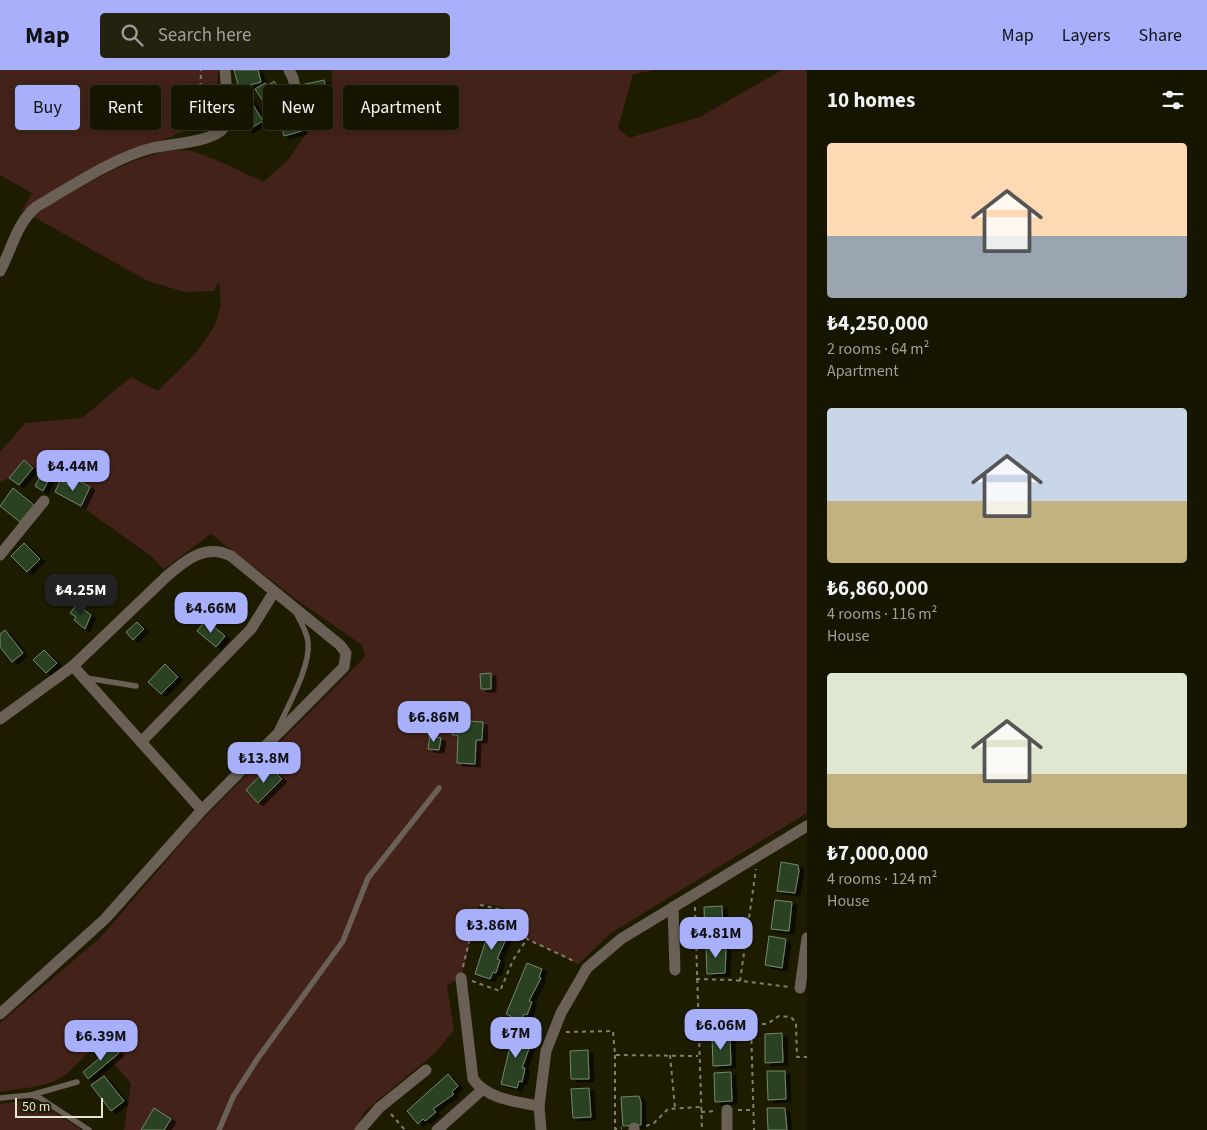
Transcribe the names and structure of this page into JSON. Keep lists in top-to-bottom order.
{
  "scale_bar": "50 m",
  "page": {
    "header": "Map",
    "search": "Search here",
    "nav": ["Map", "Layers", "Share"],
    "heading": "10 homes",
    "chip": [
      "Buy",
      "Rent",
      "Filters",
      "New",
      "Apartment"
    ],
    "list": [
      {
        "name": "₺4,250,000",
        "note": "2 rooms · 64 m² · Apartment"
      },
      {
        "name": "₺6,860,000",
        "note": "4 rooms · 116 m² · House"
      },
      {
        "name": "₺7,000,000",
        "note": "4 rooms · 124 m² · House"
      }
    ],
    "price": [
      "₺4.44M",
      "₺4.25M",
      "₺4.66M",
      "₺6.86M",
      "₺13.8M",
      "₺3.86M",
      "₺4.81M",
      "₺6.06M",
      "₺7M",
      "₺6.39M"
    ],
    "scale": "50 m"
  }
}
